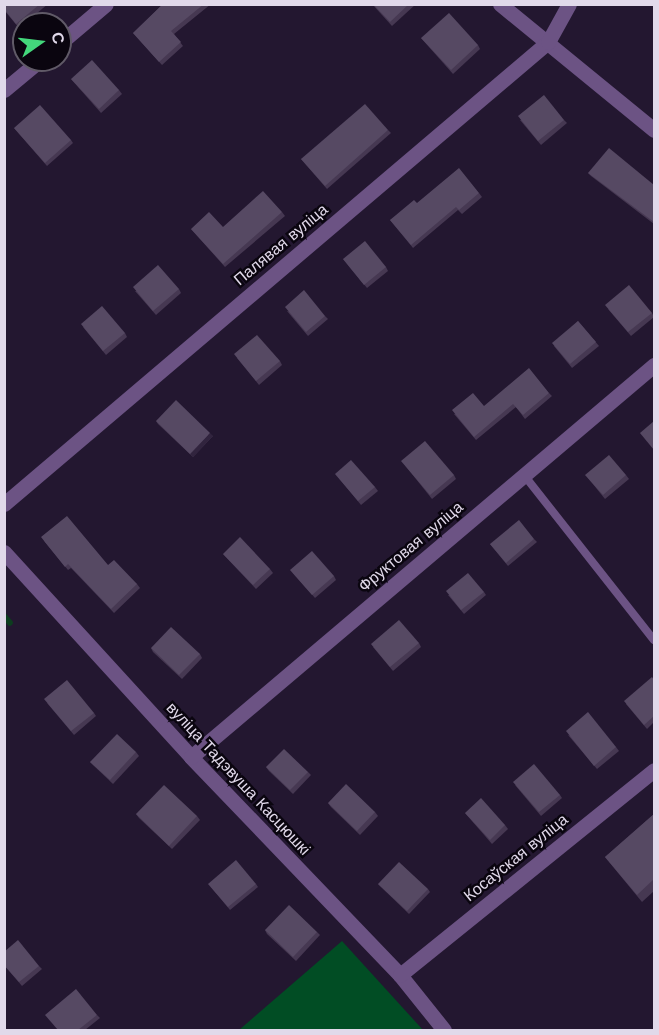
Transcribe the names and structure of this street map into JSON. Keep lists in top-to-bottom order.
{
  "streets": {
    "street": [
      "Палявая вуліца",
      "Фруктовая вуліца",
      "вуліца Тадэвуша Касцюшкі",
      "Косаўская вуліца"
    ]
  },
  "crossings": [
    ["Фруктовая вуліца", "вуліца Тадэвуша Касцюшкі"],
    ["вуліца Тадэвуша Касцюшкі", "Косаўская вуліца"]
  ],
  "north": "right"
}
